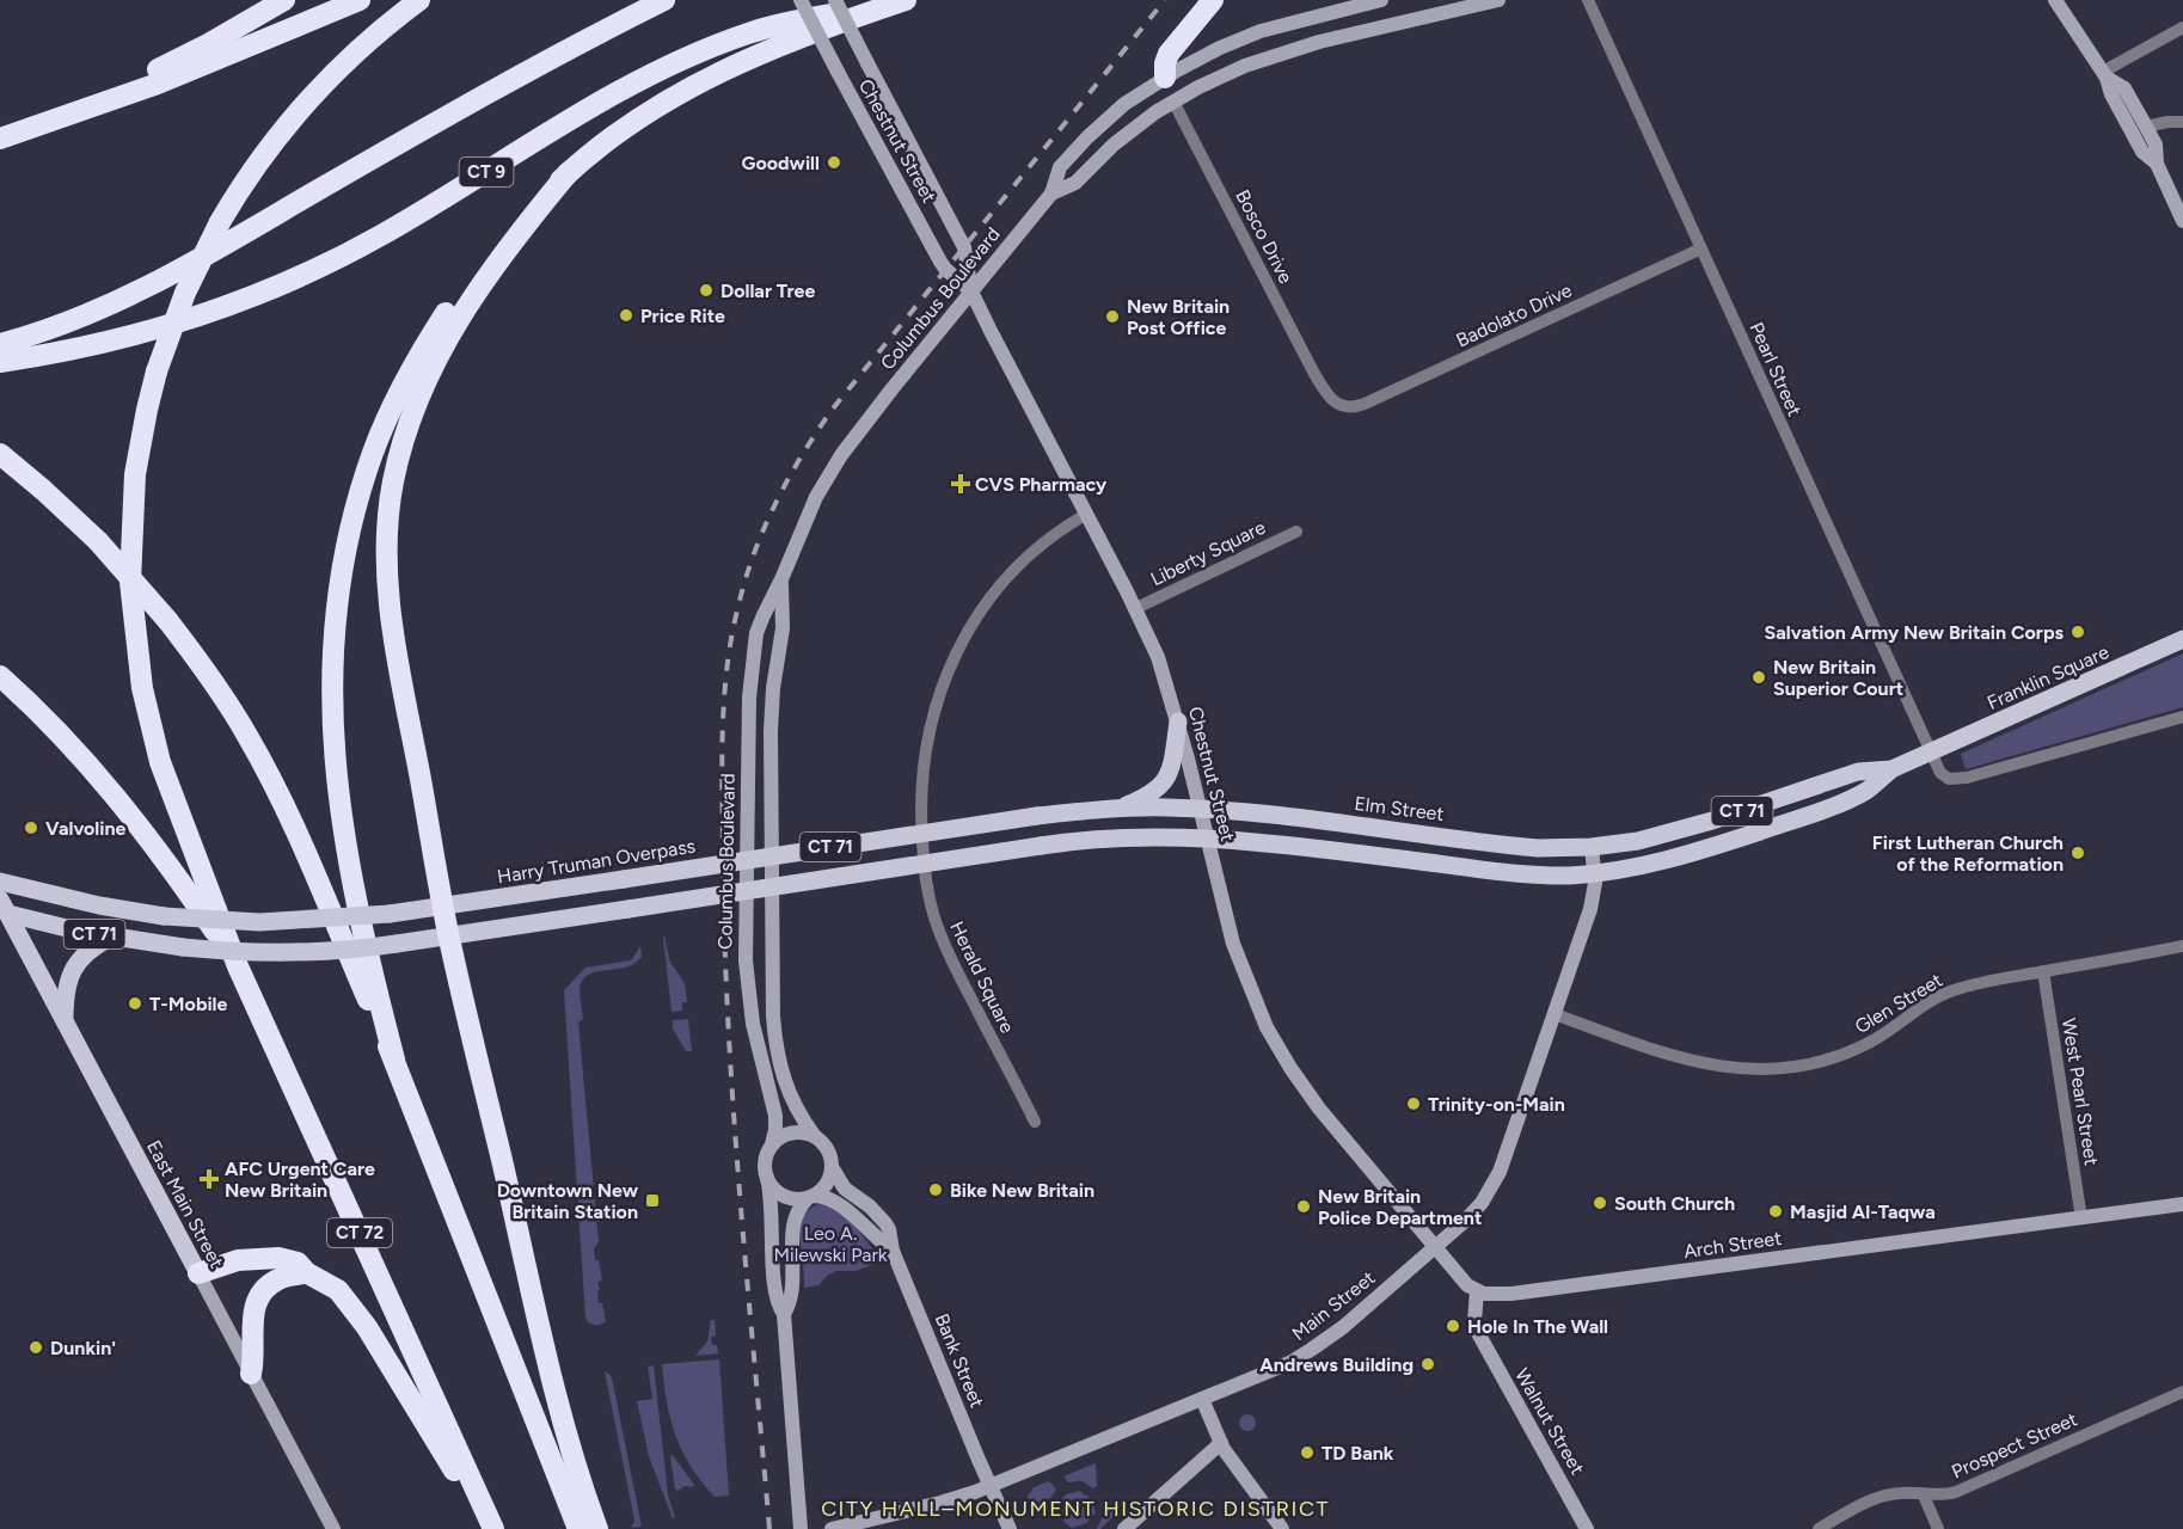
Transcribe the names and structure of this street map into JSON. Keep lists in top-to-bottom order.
{
  "streets": {
    "highway": ["CT 9", "CT 72"],
    "main road": [
      "Franklin Square",
      "Elm Street",
      "CT 71",
      "Harry Truman Overpass",
      "East Main Street"
    ],
    "street": [
      "Chestnut Street",
      "Bosco Drive",
      "Columbus Boulevard",
      "Badolato Drive",
      "Pearl Street",
      "Liberty Square",
      "Herald Square",
      "Glen Street",
      "West Pearl Street",
      "Arch Street",
      "Main Street",
      "Bank Street",
      "Walnut Street",
      "Prospect Street"
    ]
  },
  "crossings": [
    ["Chestnut Street", "Columbus Boulevard"],
    ["Chestnut Street", "Liberty Square"],
    ["Chestnut Street", "Elm Street"],
    ["Chestnut Street", "CT 71"],
    ["Chestnut Street", "Harry Truman Overpass"],
    ["Chestnut Street", "Herald Square"],
    ["Chestnut Street", "Main Street"],
    ["Bosco Drive", "Columbus Boulevard"],
    ["Bosco Drive", "Badolato Drive"],
    ["Columbus Boulevard", "Bank Street"],
    ["Badolato Drive", "Pearl Street"],
    ["Pearl Street", "Franklin Square"],
    ["Franklin Square", "Elm Street"],
    ["Franklin Square", "CT 71"],
    ["Franklin Square", "Main Street"],
    ["Elm Street", "Harry Truman Overpass"],
    ["Elm Street", "Main Street"],
    ["CT 71", "East Main Street"],
    ["CT 71", "Main Street"],
    ["Glen Street", "West Pearl Street"],
    ["Glen Street", "Main Street"],
    ["West Pearl Street", "Arch Street"],
    ["Arch Street", "Walnut Street"],
    ["Main Street", "Bank Street"]
  ],
  "districts": ["CITY HALL–MONUMENT HISTORIC DISTRICT"],
  "parks": ["Leo A. Milewski Park"],
  "places": {
    "other": [
      "Goodwill",
      "Dollar Tree",
      "Price Rite",
      "New Britain Post Office",
      "Salvation Army New Britain Corps",
      "New Britain Superior Court",
      "Valvoline",
      "First Lutheran Church of the Reformation",
      "T-Mobile",
      "Trinity-on-Main",
      "Bike New Britain",
      "South Church",
      "New Britain Police Department",
      "Masjid Al-Taqwa",
      "Hole In The Wall",
      "Dunkin'",
      "Andrews Building",
      "TD Bank"
    ],
    "health": ["CVS Pharmacy", "AFC Urgent Care New Britain"],
    "transit": ["Downtown New Britain Station"]
  }
}
